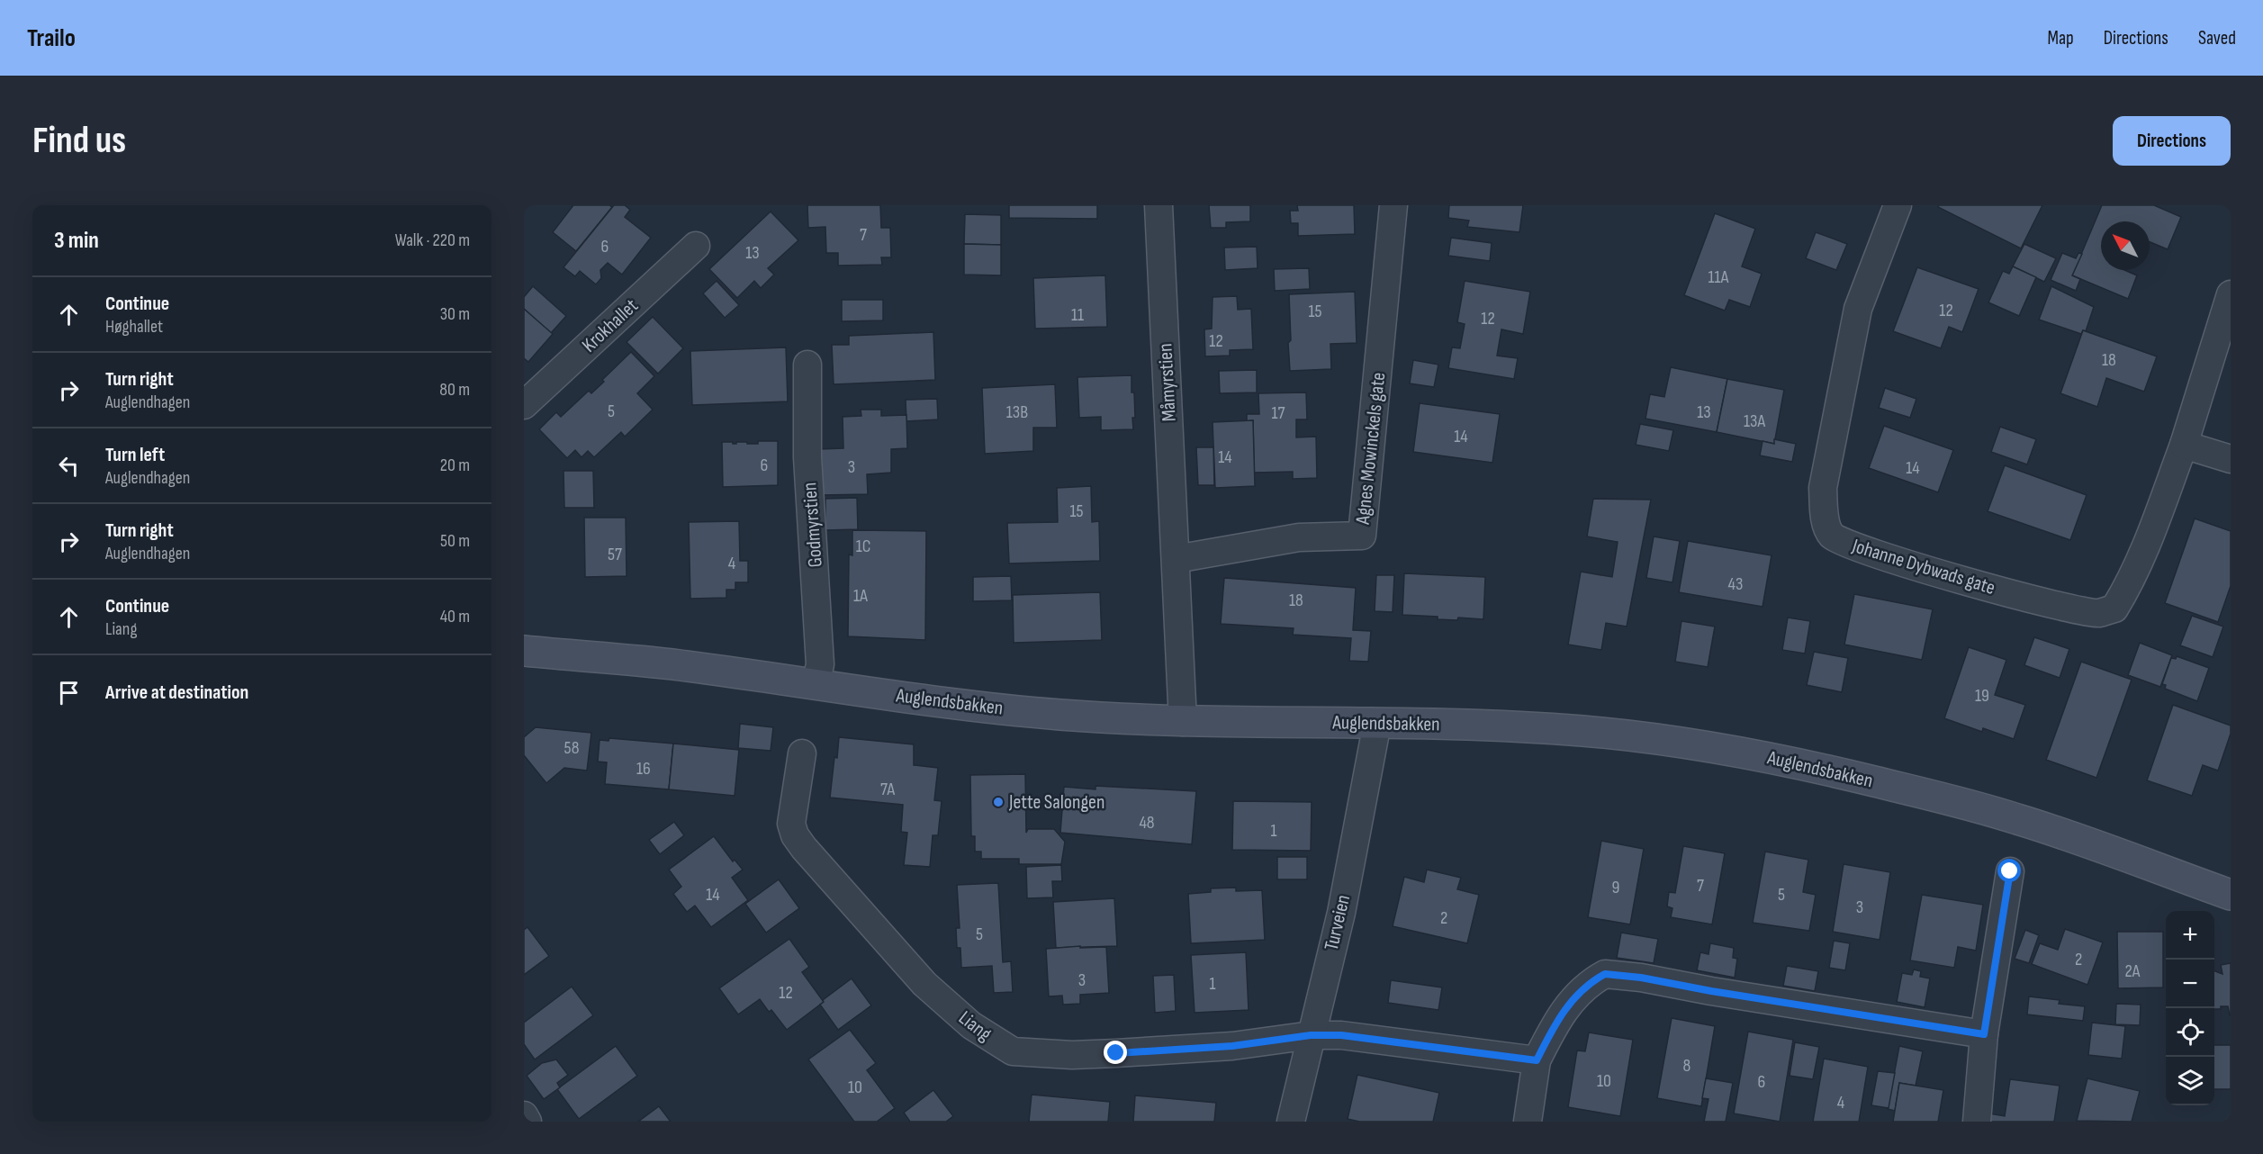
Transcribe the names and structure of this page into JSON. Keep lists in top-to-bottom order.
{
  "streets": {
    "street": [
      "Krokhallet",
      "Måmyrstien",
      "Agnes Mowinckels gate",
      "Godmyrstien",
      "Johanne Dybwads gate",
      "Auglendsbakken",
      "Turveien",
      "Liang"
    ]
  },
  "crossings": [
    ["Måmyrstien", "Agnes Mowinckels gate"],
    ["Måmyrstien", "Auglendsbakken"],
    ["Godmyrstien", "Auglendsbakken"],
    ["Auglendsbakken", "Turveien"],
    ["Turveien", "Liang"]
  ],
  "places": ["Jette Salongen"],
  "house_numbers": [
    "7",
    "6",
    "13",
    "11A",
    "12",
    "15",
    "11",
    "12",
    "12",
    "18",
    "5",
    "13B",
    "13",
    "17",
    "13A",
    "14",
    "14",
    "6",
    "3",
    "14",
    "15",
    "1C",
    "57",
    "4",
    "43",
    "1A",
    "18",
    "19",
    "58",
    "16",
    "7A",
    "48",
    "1",
    "7",
    "9",
    "14",
    "5",
    "3",
    "2",
    "5",
    "2",
    "2A",
    "3",
    "1",
    "12",
    "8",
    "10",
    "6",
    "10",
    "4"
  ],
  "north": "top left",
  "page": {
    "header": "Trailo",
    "nav": ["Map", "Directions", "Saved"],
    "buttons": "Directions",
    "title": "Find us",
    "heading": ["3 min", "Walk · 220 m"],
    "list": [
      ["Continue", "Høghallet", "30 m"],
      ["Turn right", "Auglendhagen", "80 m"],
      ["Turn left", "Auglendhagen", "20 m"],
      ["Turn right", "Auglendhagen", "50 m"],
      ["Continue", "Liang", "40 m"],
      "Arrive at destination"
    ],
    "map_buttons": ["+", "−"]
  }
}
